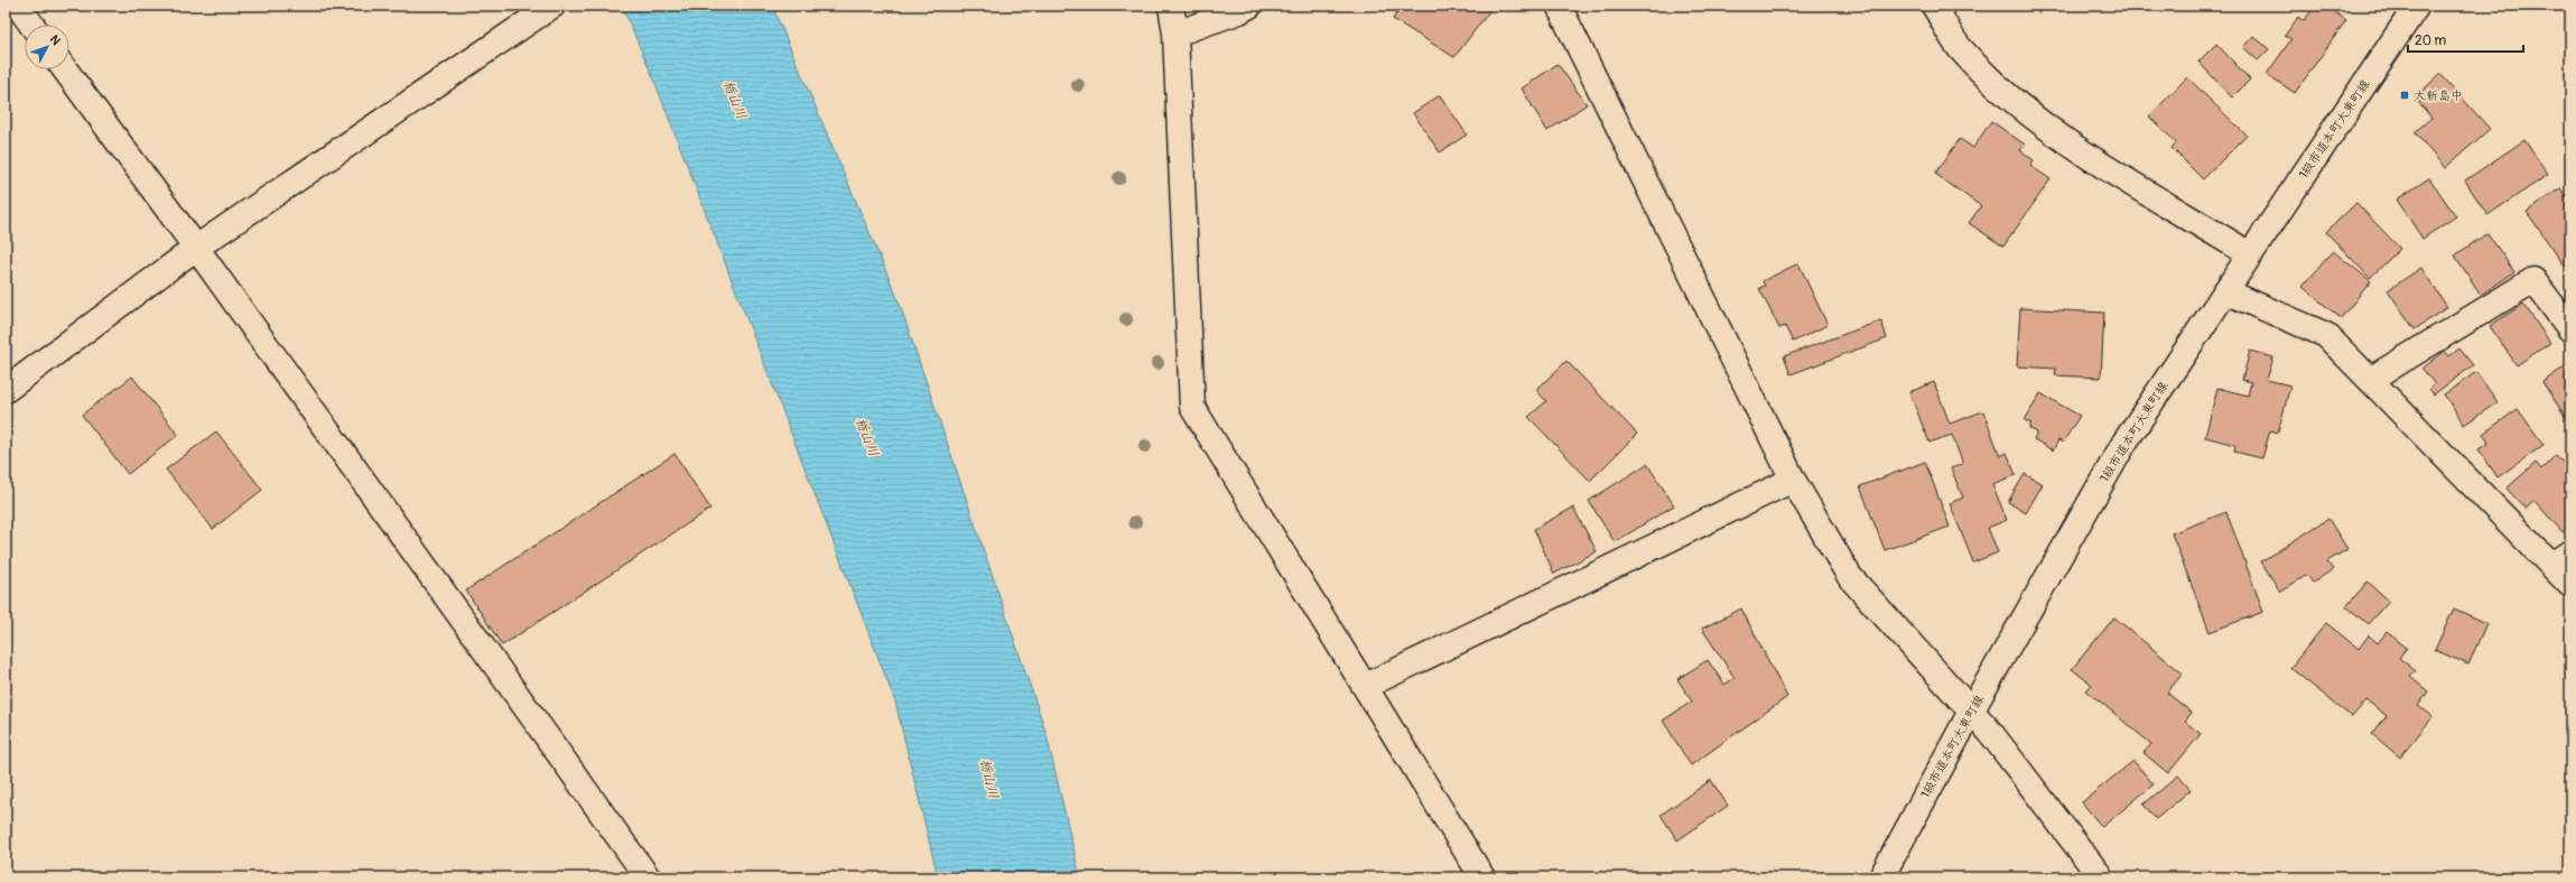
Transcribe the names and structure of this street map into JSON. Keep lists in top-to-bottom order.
{
  "streets": {
    "street": ["1級市道本町大東町線"]
  },
  "water": ["栃山川"],
  "places": {
    "transit": ["大新島中"]
  },
  "scale_bar": "20 m",
  "north": "top right"
}
